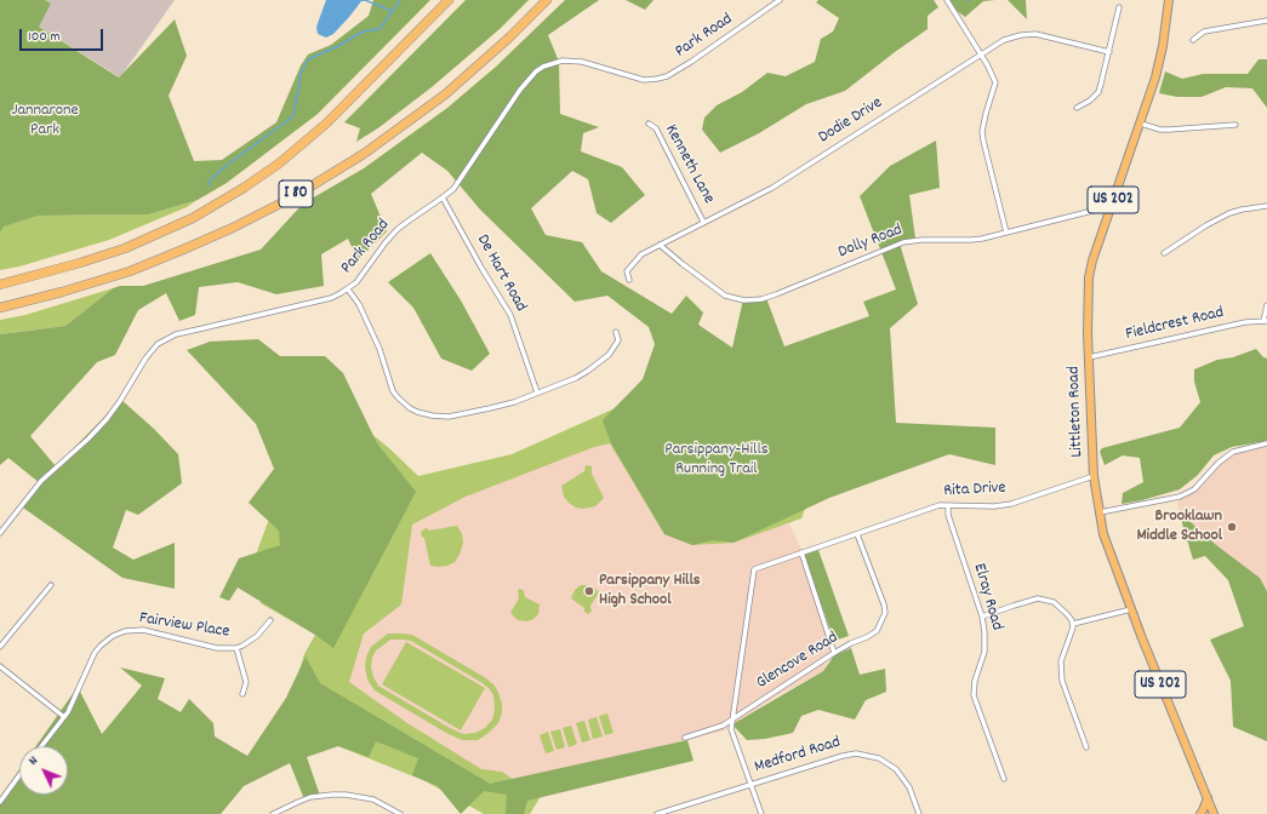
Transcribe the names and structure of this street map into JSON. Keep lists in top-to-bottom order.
{
  "streets": {
    "highway": ["I 80"],
    "main road": ["US 202", "Littleton Road"],
    "street": [
      "Park Road",
      "Dodie Drive",
      "Kenneth Lane",
      "Dolly Road",
      "De Hart Road",
      "Fieldcrest Road",
      "Rita Drive",
      "Elray Road",
      "Fairview Place",
      "Glencove Road",
      "Medford Road"
    ]
  },
  "crossings": [
    ["Park Road", "De Hart Road"],
    ["Dodie Drive", "Kenneth Lane"],
    ["Dodie Drive", "Dolly Road"],
    ["Dolly Road", "Littleton Road"],
    ["Fieldcrest Road", "Littleton Road"],
    ["Littleton Road", "Rita Drive"],
    ["Rita Drive", "Elray Road"],
    ["Rita Drive", "Glencove Road"]
  ],
  "parks": ["Jannarone Park", "Parsippany-Hills Running Trail"],
  "places": ["Brooklawn Middle School", "Parsippany Hills High School"],
  "scale_bar": "100 m",
  "north": "top left"
}
